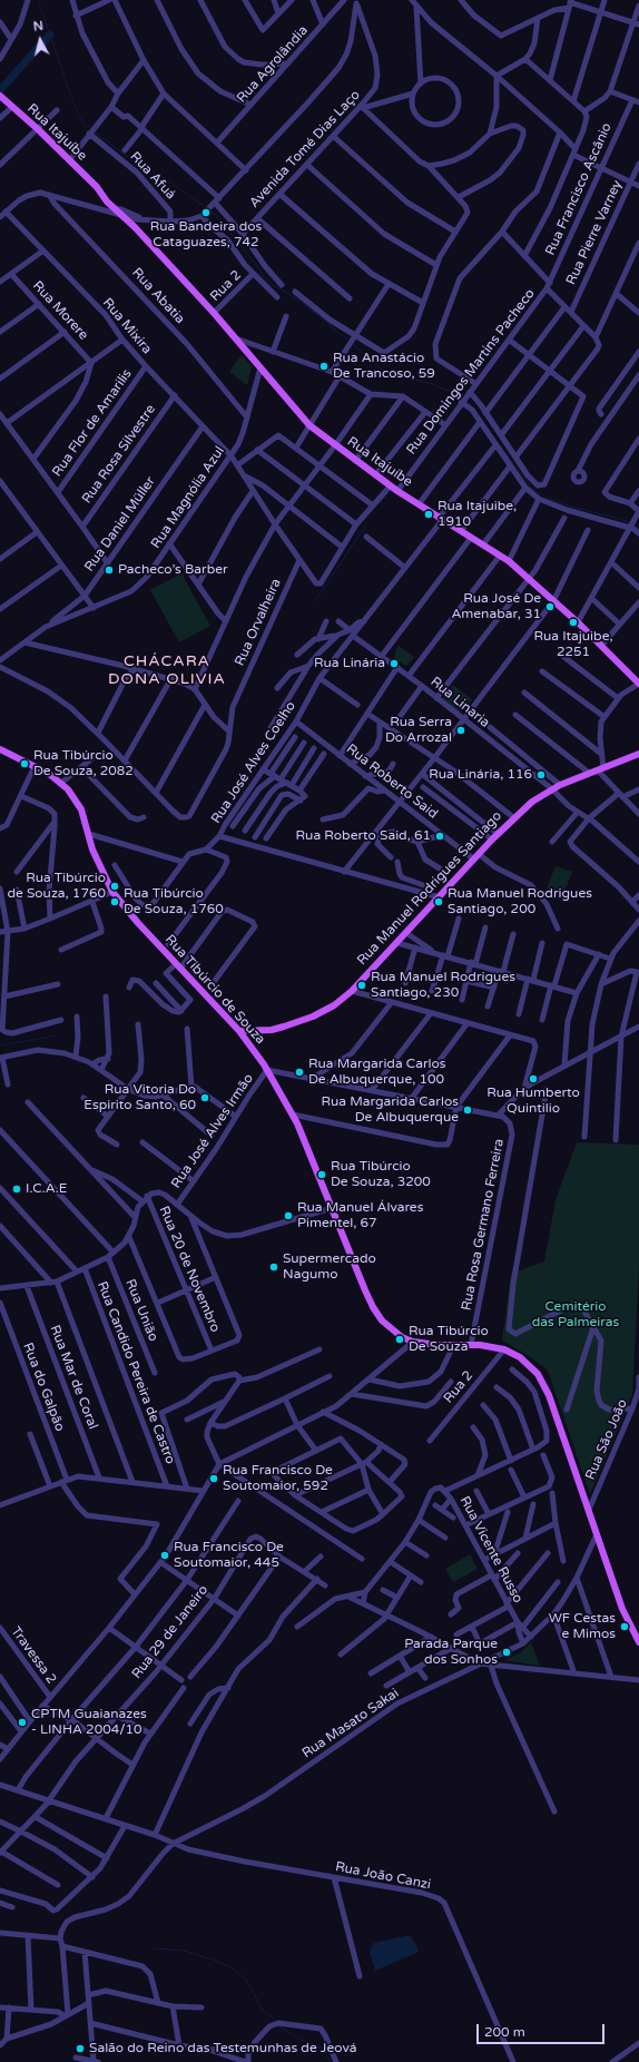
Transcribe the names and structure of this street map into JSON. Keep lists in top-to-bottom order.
{
  "streets": {
    "main road": ["Rua Itajuíbe", "Rua Manuel Rodrigues Santiago", "Rua Tibúrcio de Souza"],
    "street": [
      "Rua Agrolândia",
      "Avenida Tomé Dias Laço",
      "Rua Afuá",
      "Rua Francisco Ascânio",
      "Rua Pierre Varney",
      "Rua 2",
      "Rua Abatia",
      "Rua Morere",
      "Rua Mixira",
      "Rua Domingos Martins Pacheco",
      "Rua Flor de Amarilis",
      "Rua Rosa Silvestre",
      "Rua Magnólia Azul",
      "Rua Daniel Müller",
      "Rua Orvalheira",
      "Rua Linaria",
      "Rua José Alves Coelho",
      "Rua Roberto Said",
      "Rua José Alves Irmão",
      "Rua Rosa Germano Ferreira",
      "Rua 20 de Novembro",
      "Rua União",
      "Rua Candido Pereira de Castro",
      "Rua Mar de Coral",
      "Rua do Galpão",
      "Rua São João",
      "Rua Vicente Russo",
      "Rua 29 de Janeiro",
      "Travessa 2",
      "Rua Masato Sakai",
      "Rua João Canzi"
    ]
  },
  "crossings": [
    ["Rua Itajuíbe", "Rua 2"],
    ["Rua Itajuíbe", "Rua Domingos Martins Pacheco"],
    ["Rua Itajuíbe", "Rua Magnólia Azul"],
    ["Rua Itajuíbe", "Rua José Alves Coelho"],
    ["Rua Francisco Ascânio", "Rua Domingos Martins Pacheco"],
    ["Rua 2", "Rua Tibúrcio de Souza"],
    ["Rua Abatia", "Rua Magnólia Azul"],
    ["Rua Mixira", "Rua Flor de Amarilis"],
    ["Rua Mixira", "Rua Rosa Silvestre"],
    ["Rua Mixira", "Rua Magnólia Azul"],
    ["Rua Mixira", "Rua Daniel Müller"],
    ["Rua Mixira", "Rua Orvalheira"],
    ["Rua Magnólia Azul", "Rua Daniel Müller"],
    ["Rua Linaria", "Rua José Alves Coelho"],
    ["Rua Linaria", "Rua Manuel Rodrigues Santiago"],
    ["Rua José Alves Coelho", "Rua Roberto Said"],
    ["Rua José Alves Coelho", "Rua Manuel Rodrigues Santiago"],
    ["Rua Roberto Said", "Rua Manuel Rodrigues Santiago"],
    ["Rua Manuel Rodrigues Santiago", "Rua Tibúrcio de Souza"],
    ["Rua Tibúrcio de Souza", "Rua José Alves Irmão"],
    ["Rua Tibúrcio de Souza", "Rua Rosa Germano Ferreira"],
    ["Rua Vicente Russo", "Rua Masato Sakai"],
    ["Rua 29 de Janeiro", "Rua João Canzi"],
    ["Rua Masato Sakai", "Rua João Canzi"]
  ],
  "districts": ["CHÁCARA DONA OLIVIA"],
  "parks": ["Cemitério das Palmeiras"],
  "places": [
    "Rua Bandeira dos Cataguazes, 742",
    "Rua Anastácio De Trancoso, 59",
    "Rua Itajuibe, 1910",
    "Pacheco’s Barber",
    "Rua José De Amenabar, 31",
    "Rua Itajuibe, 2251",
    "Rua Linária",
    "Rua Serra Do Arrozal",
    "Rua Tibúrcio De Souza, 2082",
    "Rua Linária, 116",
    "Rua Roberto Said, 61",
    "Rua Tibúrcio de Souza, 1760",
    "Rua Tibúrcio De Souza, 1760",
    "Rua Manuel Rodrigues Santiago, 200",
    "Rua Manuel Rodrigues Santiago, 230",
    "Rua Margarida Carlos De Albuquerque, 100",
    "Rua Humberto Quintilio",
    "Rua Vitoria Do Espirito Santo, 60",
    "Rua Margarida Carlos De Albuquerque",
    "Rua Tibúrcio De Souza, 3200",
    "I.C.A.E",
    "Rua Manuel Álvares Pimentel, 67",
    "Supermercado Nagumo",
    "Rua Tibúrcio De Souza",
    "Rua Francisco De Soutomaior, 592",
    "Rua Francisco De Soutomaior, 445",
    "WF Cestas e Mimos",
    "Parada Parque dos Sonhos",
    "CPTM Guaianazes - LINHA 2004/10",
    "Salão do Reino das Testemunhas de Jeová"
  ],
  "scale_bar": "200 m",
  "north": "top"
}
